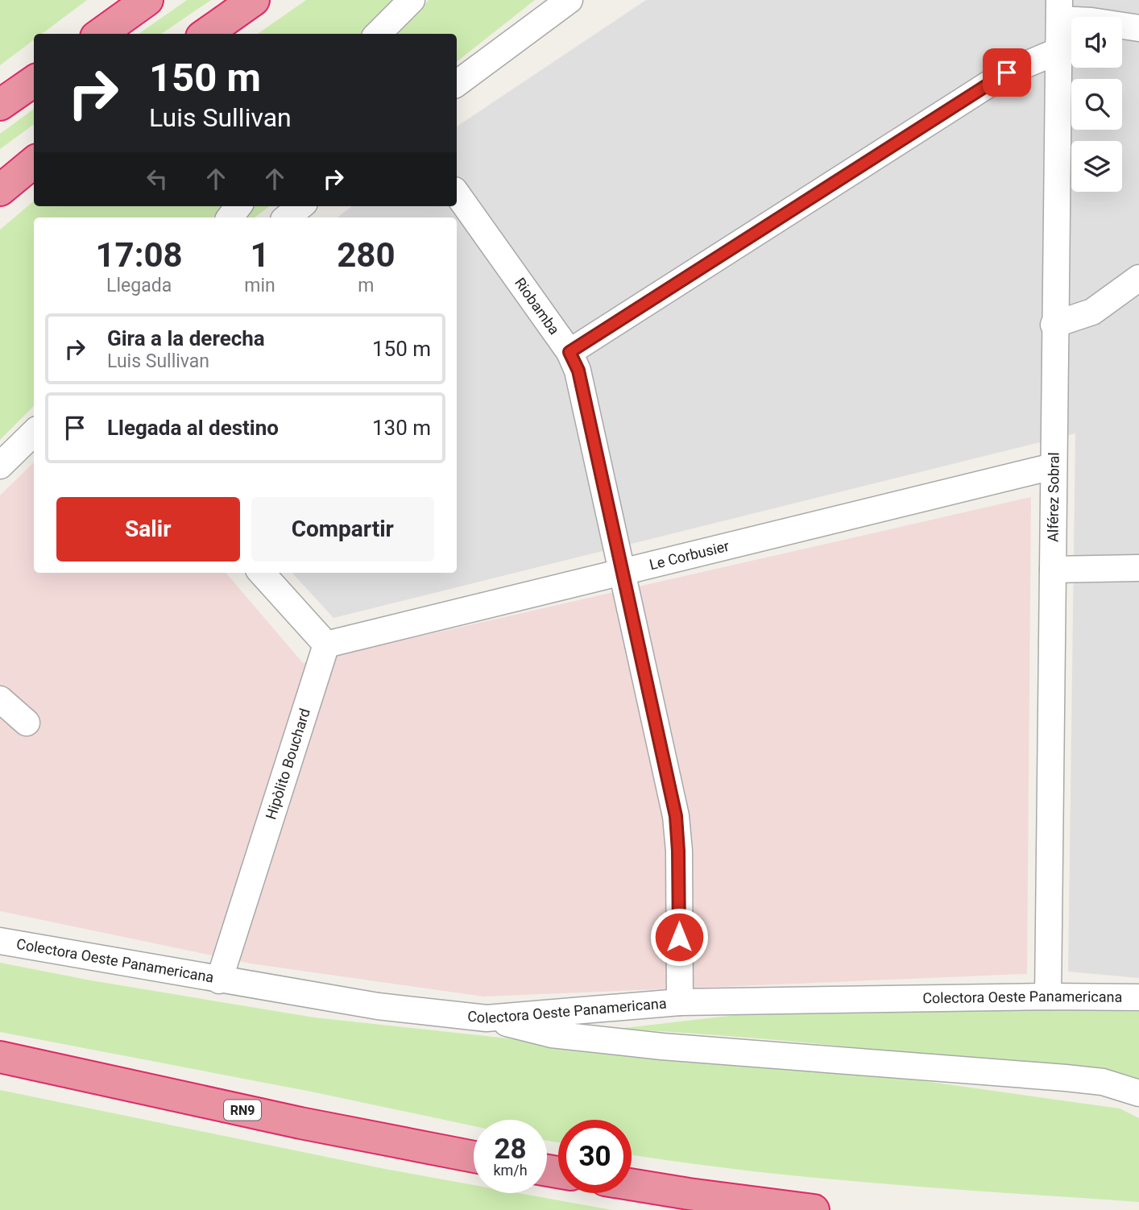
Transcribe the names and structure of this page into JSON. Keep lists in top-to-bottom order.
{
  "streets": {
    "highway": ["RN9"],
    "street": [
      "Riobamba",
      "Alférez Sobral",
      "Le Corbusier",
      "Hipòlito Bouchard",
      "Colectora Oeste Panamericana"
    ]
  },
  "crossings": [
    ["Riobamba", "Le Corbusier"],
    ["Riobamba", "Colectora Oeste Panamericana"],
    ["Alférez Sobral", "Le Corbusier"],
    ["Alférez Sobral", "Colectora Oeste Panamericana"],
    ["Le Corbusier", "Hipòlito Bouchard"],
    ["Hipòlito Bouchard", "Colectora Oeste Panamericana"]
  ],
  "page": {
    "turn": ["150 m", "Luis Sullivan"],
    "eta": [
      "17:08",
      "Llegada",
      "1",
      "min",
      "280",
      "m"
    ],
    "list": [
      {
        "name": "Gira a la derecha",
        "note": "Luis Sullivan",
        "value": "150 m"
      },
      {
        "name": "Llegada al destino",
        "value": "130 m"
      }
    ],
    "buttons": ["Salir", "Compartir"],
    "speed": "28 km/h",
    "limit": "30"
  }
}
